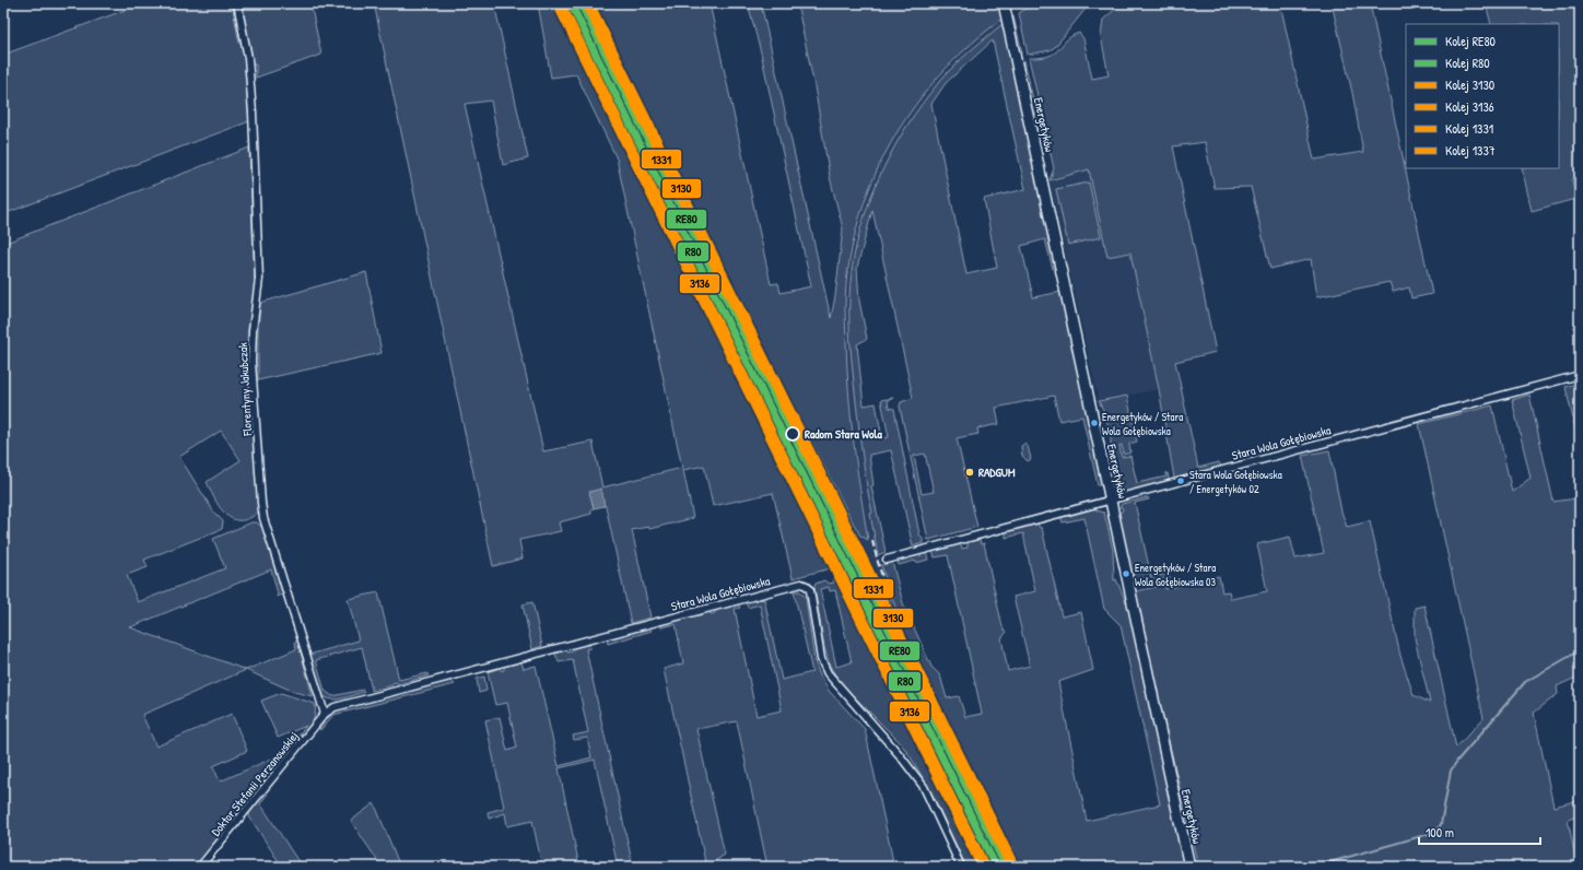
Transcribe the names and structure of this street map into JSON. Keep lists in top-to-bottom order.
{
  "streets": {
    "main road": ["Energetyków"],
    "street": ["Florentyny Jakubczak", "Stara Wola Gołębiowska", "Doktor Stefanii Perzanowskiej"]
  },
  "crossings": [
    ["Energetyków", "Stara Wola Gołębiowska"],
    ["Florentyny Jakubczak", "Stara Wola Gołębiowska"],
    ["Florentyny Jakubczak", "Doktor Stefanii Perzanowskiej"],
    ["Stara Wola Gołębiowska", "Doktor Stefanii Perzanowskiej"]
  ],
  "places": [
    "Energetyków / Stara Wola Gołębiowska",
    "Radom Stara Wola",
    "RADGUM",
    "Stara Wola Gołębiowska / Energetyków 02",
    "Energetyków / Stara Wola Gołębiowska 03"
  ],
  "lines": [
    "rail line RE80",
    "rail line 3130",
    "rail line 1331",
    "rail line R80",
    "rail line 3136",
    "rail line 1337"
  ],
  "legend": [
    "Kolej RE80",
    "Kolej R80",
    "Kolej 3130",
    "Kolej 3136",
    "Kolej 1331",
    "Kolej 1337"
  ],
  "scale_bar": "100 m"
}
